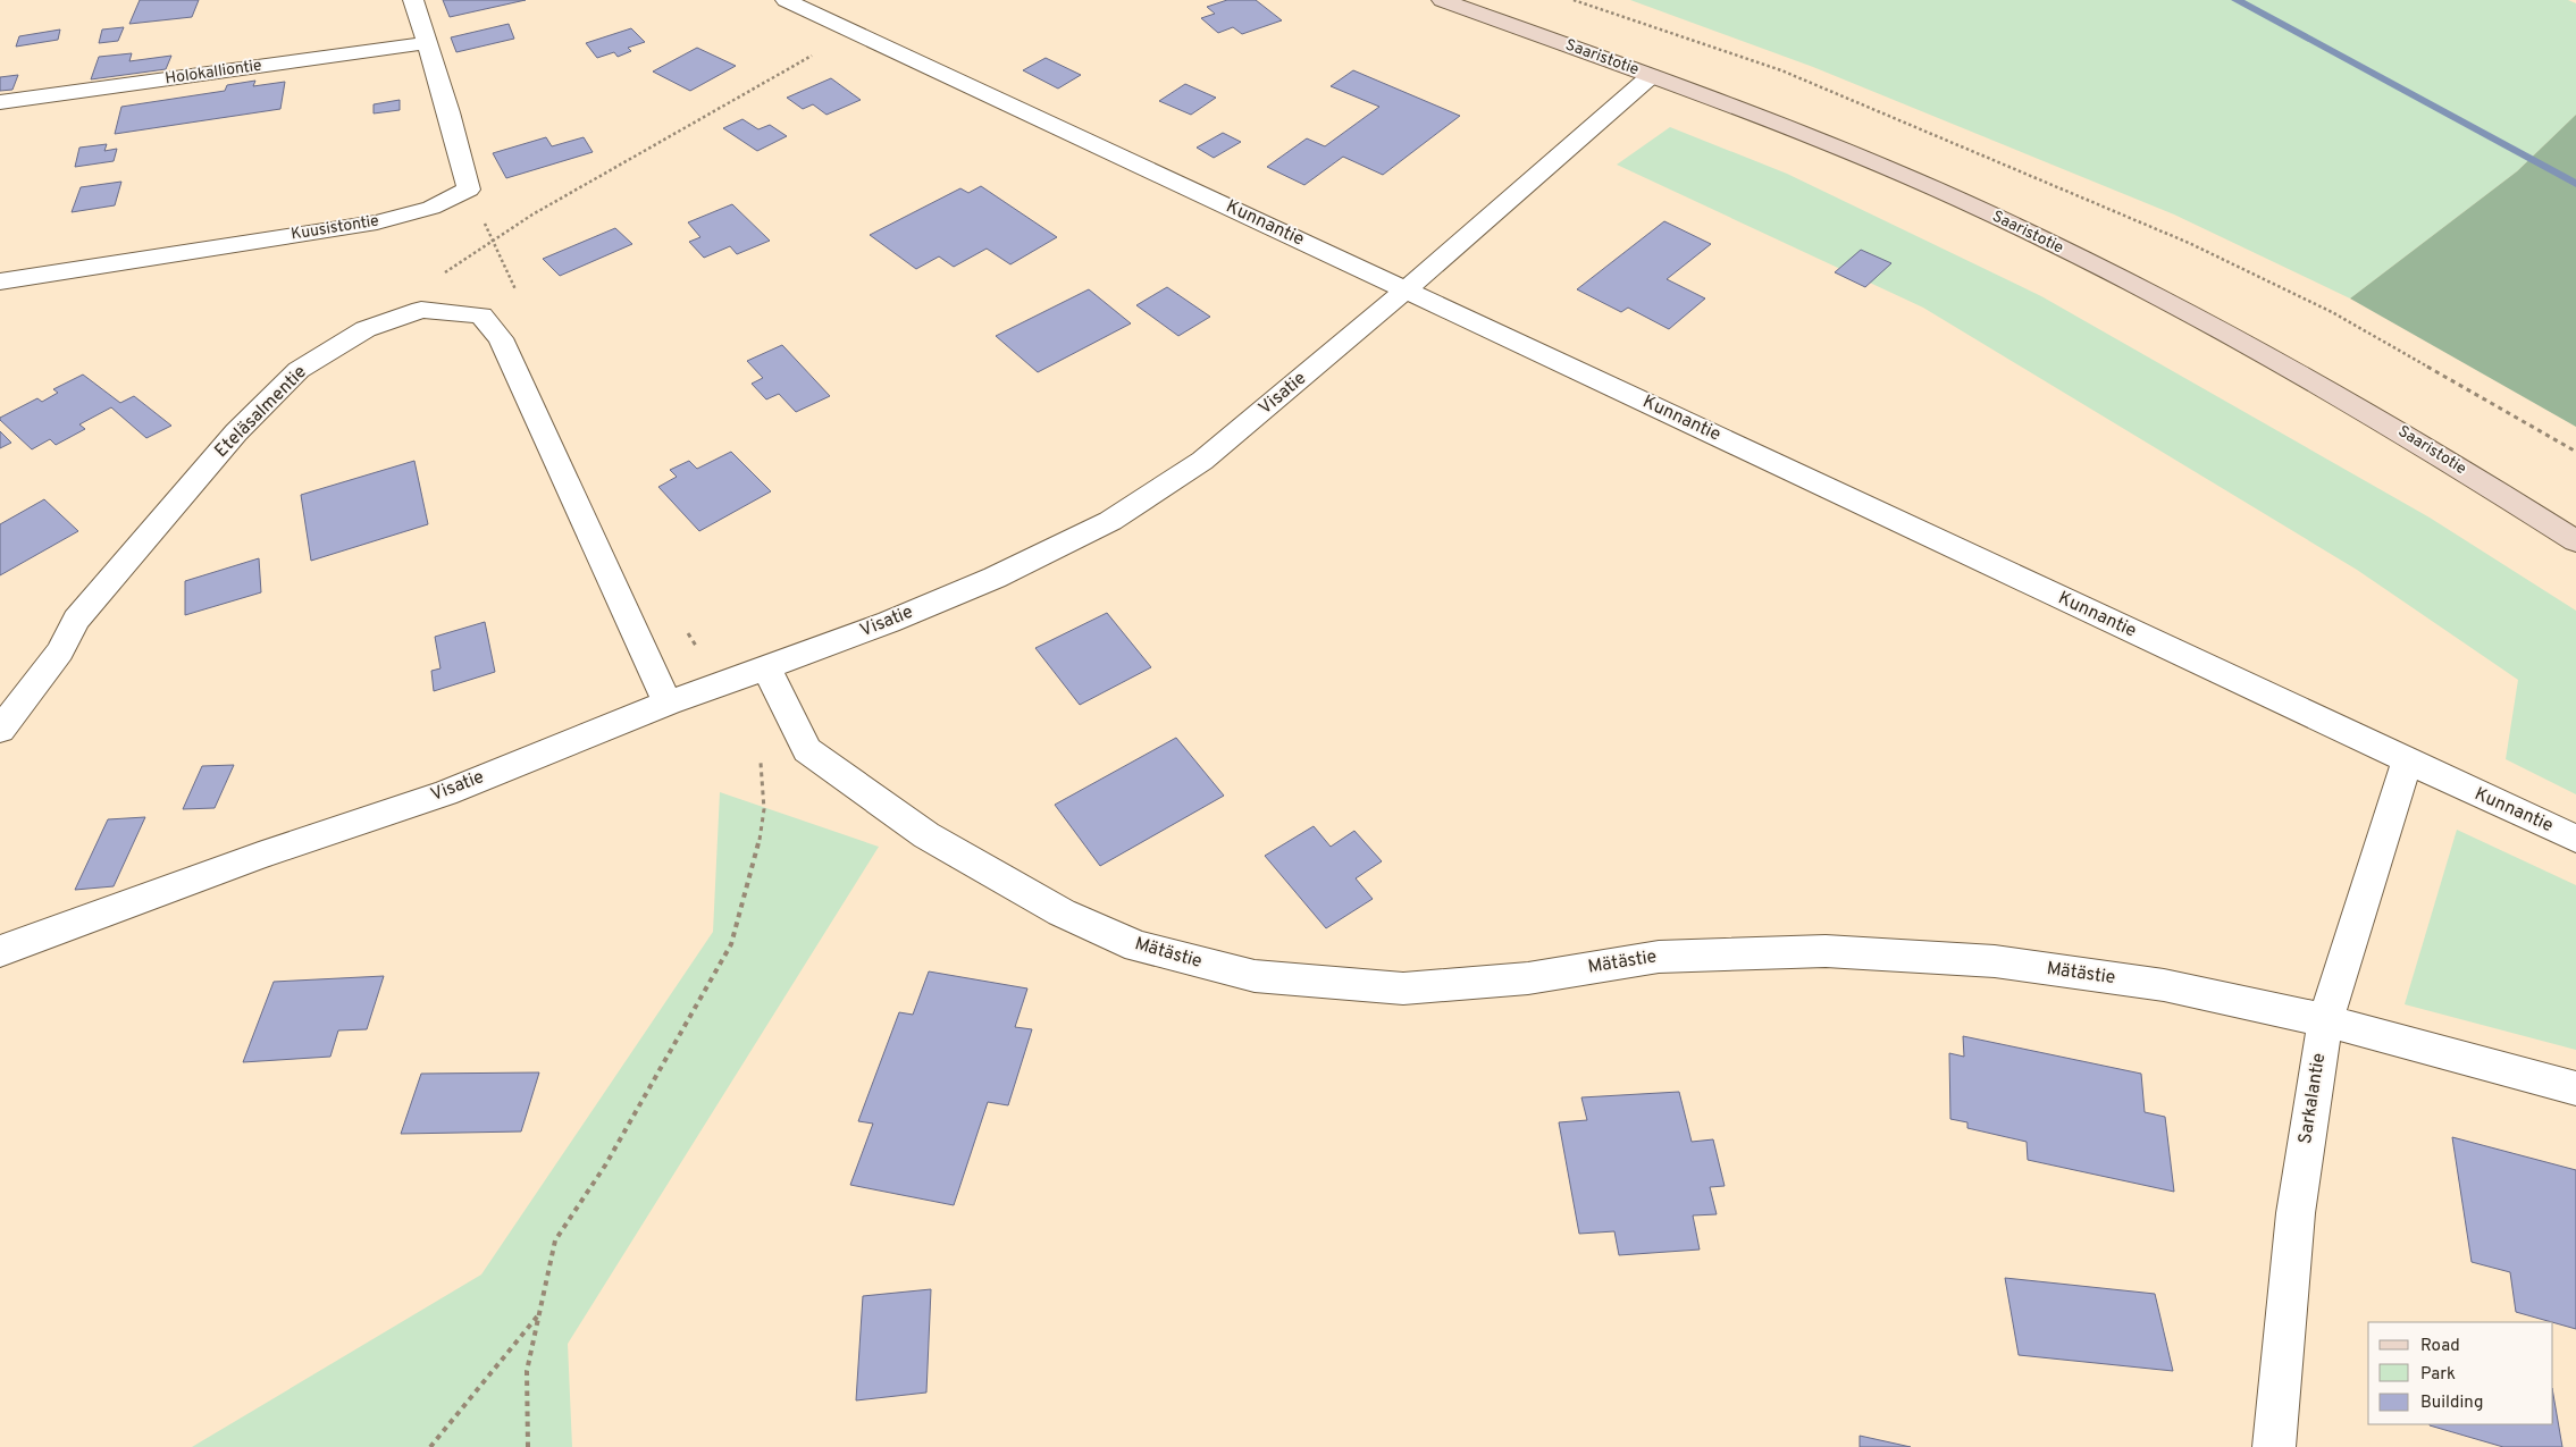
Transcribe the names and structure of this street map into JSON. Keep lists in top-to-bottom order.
{
  "streets": {
    "main road": ["Saaristotie"],
    "street": [
      "Holokalliontie",
      "Kunnantie",
      "Kuusistontie",
      "Visatie",
      "Eteläsalmentie",
      "Mätästie",
      "Sarkalantie"
    ]
  },
  "crossings": [
    ["Saaristotie", "Visatie"],
    ["Holokalliontie", "Kuusistontie"],
    ["Kunnantie", "Visatie"],
    ["Kunnantie", "Sarkalantie"],
    ["Visatie", "Eteläsalmentie"],
    ["Visatie", "Mätästie"],
    ["Mätästie", "Sarkalantie"]
  ],
  "legend": ["Road", "Park", "Building"]
}
